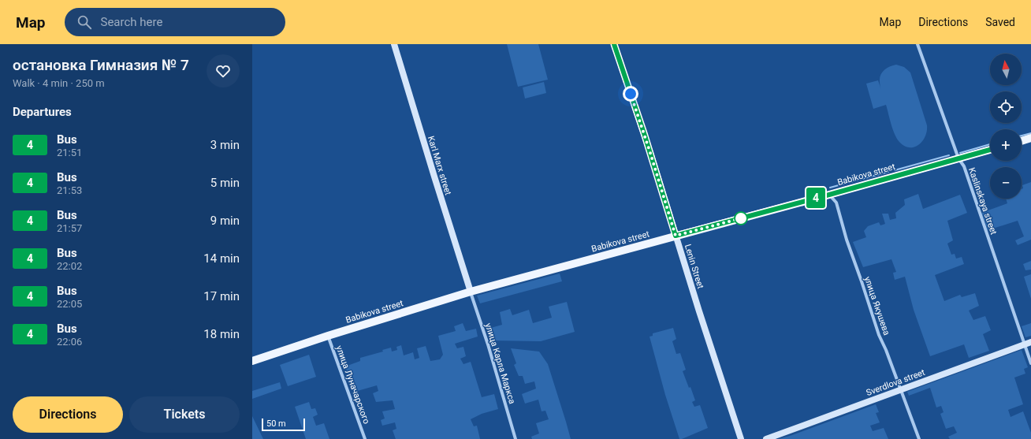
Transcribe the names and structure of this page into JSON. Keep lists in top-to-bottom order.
{
  "streets": {
    "main road": ["Babikova street"],
    "street": [
      "Karl Marx street",
      "Kaslinskaya street",
      "Lenin Street",
      "улица Якушева",
      "улица Карла Маркса",
      "Sverdlova street",
      "улица Луначарского"
    ]
  },
  "crossings": [
    ["Karl Marx street", "Babikova street"],
    ["Karl Marx street", "улица Карла Маркса"],
    ["Babikova street", "Kaslinskaya street"],
    ["Babikova street", "Lenin Street"],
    ["Babikova street", "улица Якушева"],
    ["Babikova street", "улица Карла Маркса"],
    ["Babikova street", "улица Луначарского"],
    ["Kaslinskaya street", "Sverdlova street"],
    ["улица Якушева", "Sverdlova street"]
  ],
  "lines": ["bus line 4"],
  "scale_bar": "50 m",
  "north": "top",
  "page": {
    "header": "Map",
    "search": "Search here",
    "nav": ["Map", "Directions", "Saved"],
    "heading": [
      ["остановка Гимназия № 7", "Walk · 4 min · 250 m"],
      "Departures"
    ],
    "on_map": "4",
    "map_buttons": ["+", "−"],
    "list": [
      {
        "mark": "4",
        "name": "Bus",
        "note": "21:51",
        "value": "3 min"
      },
      {
        "mark": "4",
        "name": "Bus",
        "note": "21:53",
        "value": "5 min"
      },
      {
        "mark": "4",
        "name": "Bus",
        "note": "21:57",
        "value": "9 min"
      },
      {
        "mark": "4",
        "name": "Bus",
        "note": "22:02",
        "value": "14 min"
      },
      {
        "mark": "4",
        "name": "Bus",
        "note": "22:05",
        "value": "17 min"
      },
      {
        "mark": "4",
        "name": "Bus",
        "note": "22:06",
        "value": "18 min"
      }
    ],
    "buttons": ["Directions", "Tickets"],
    "scale": "50 m"
  }
}
